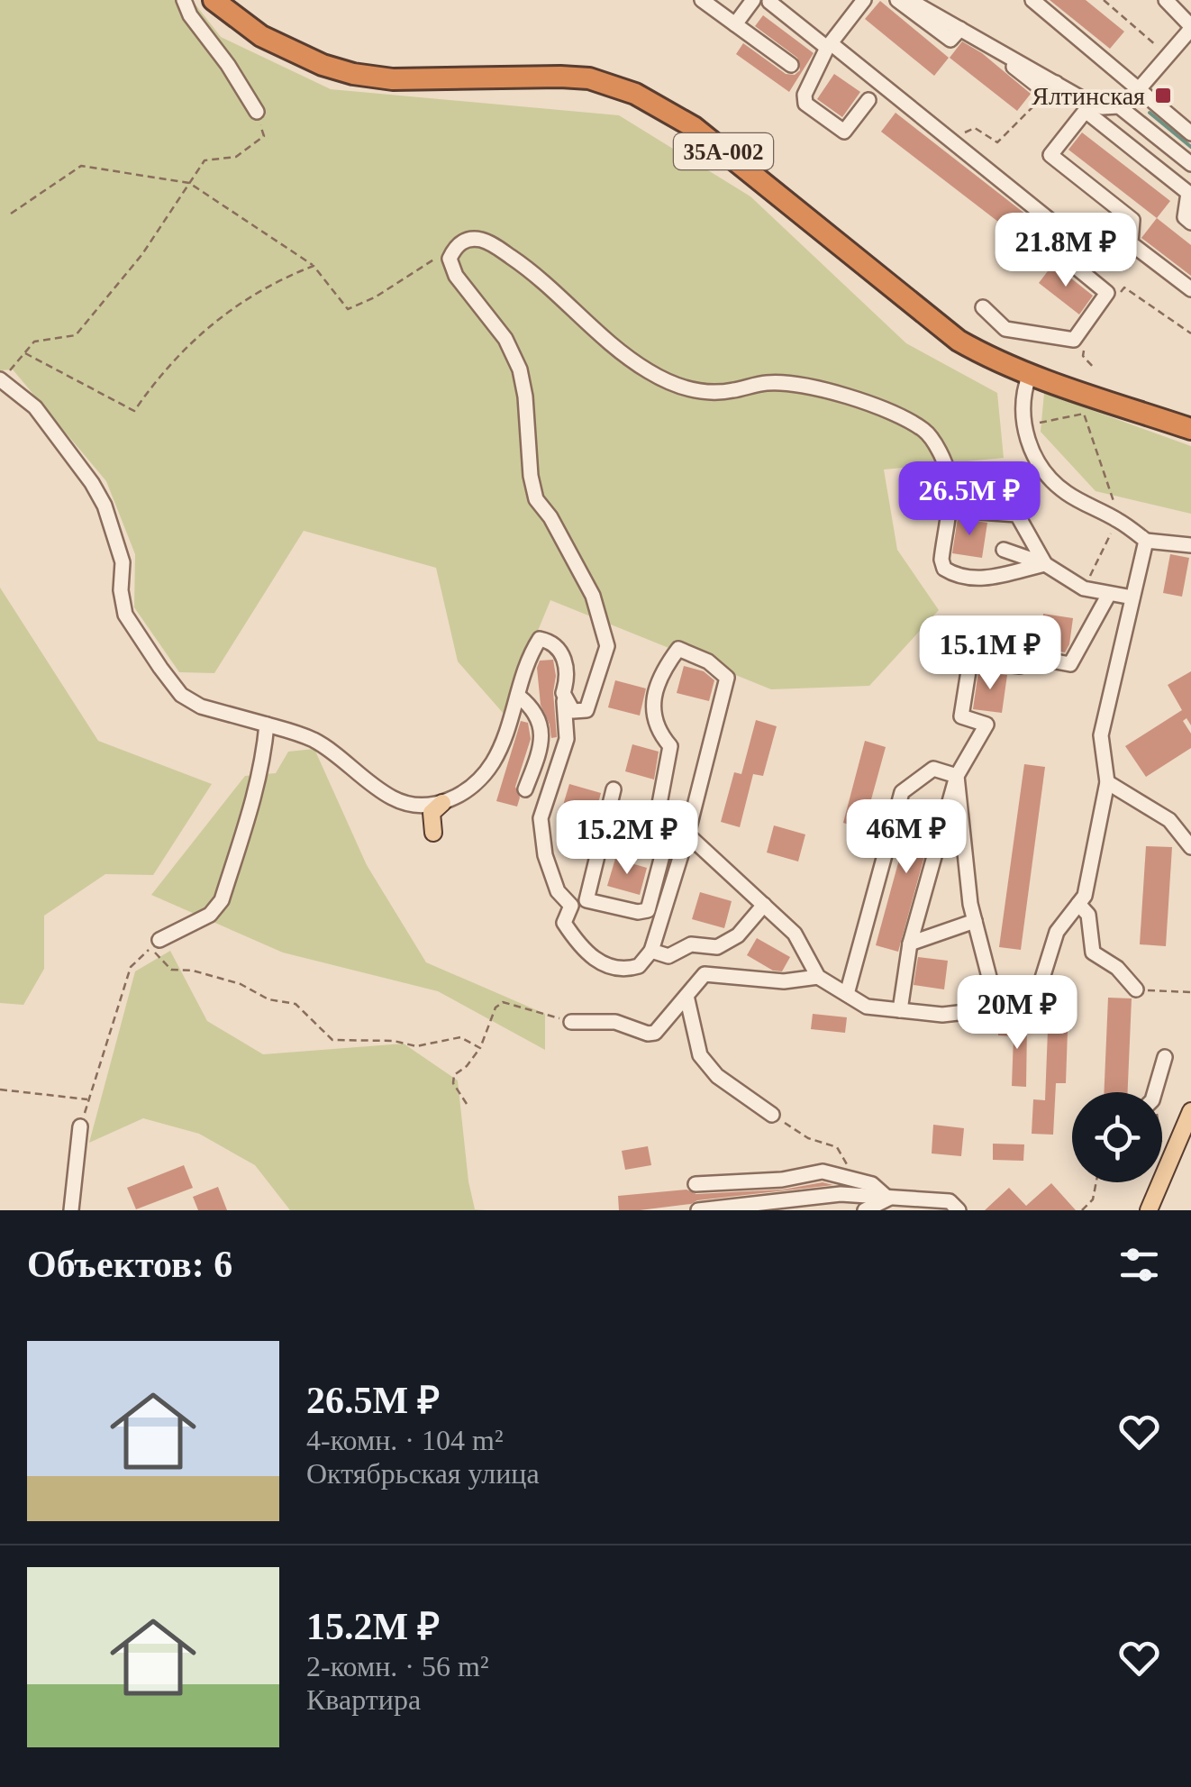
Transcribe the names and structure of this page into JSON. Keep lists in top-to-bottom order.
{
  "streets": {
    "highway": ["35А-002"]
  },
  "places": {
    "transit": ["Ялтинская"]
  },
  "page": {
    "price": [
      "21.8M ₽",
      "26.5M ₽",
      "15.1M ₽",
      "46M ₽",
      "15.2M ₽",
      "20M ₽"
    ],
    "heading": "Объектов: 6",
    "list": [
      {
        "name": "26.5M ₽",
        "note": "4-комн. · 104 m² · Октябрьская улица"
      },
      {
        "name": "15.2M ₽",
        "note": "2-комн. · 56 m² · Квартира"
      }
    ]
  }
}
